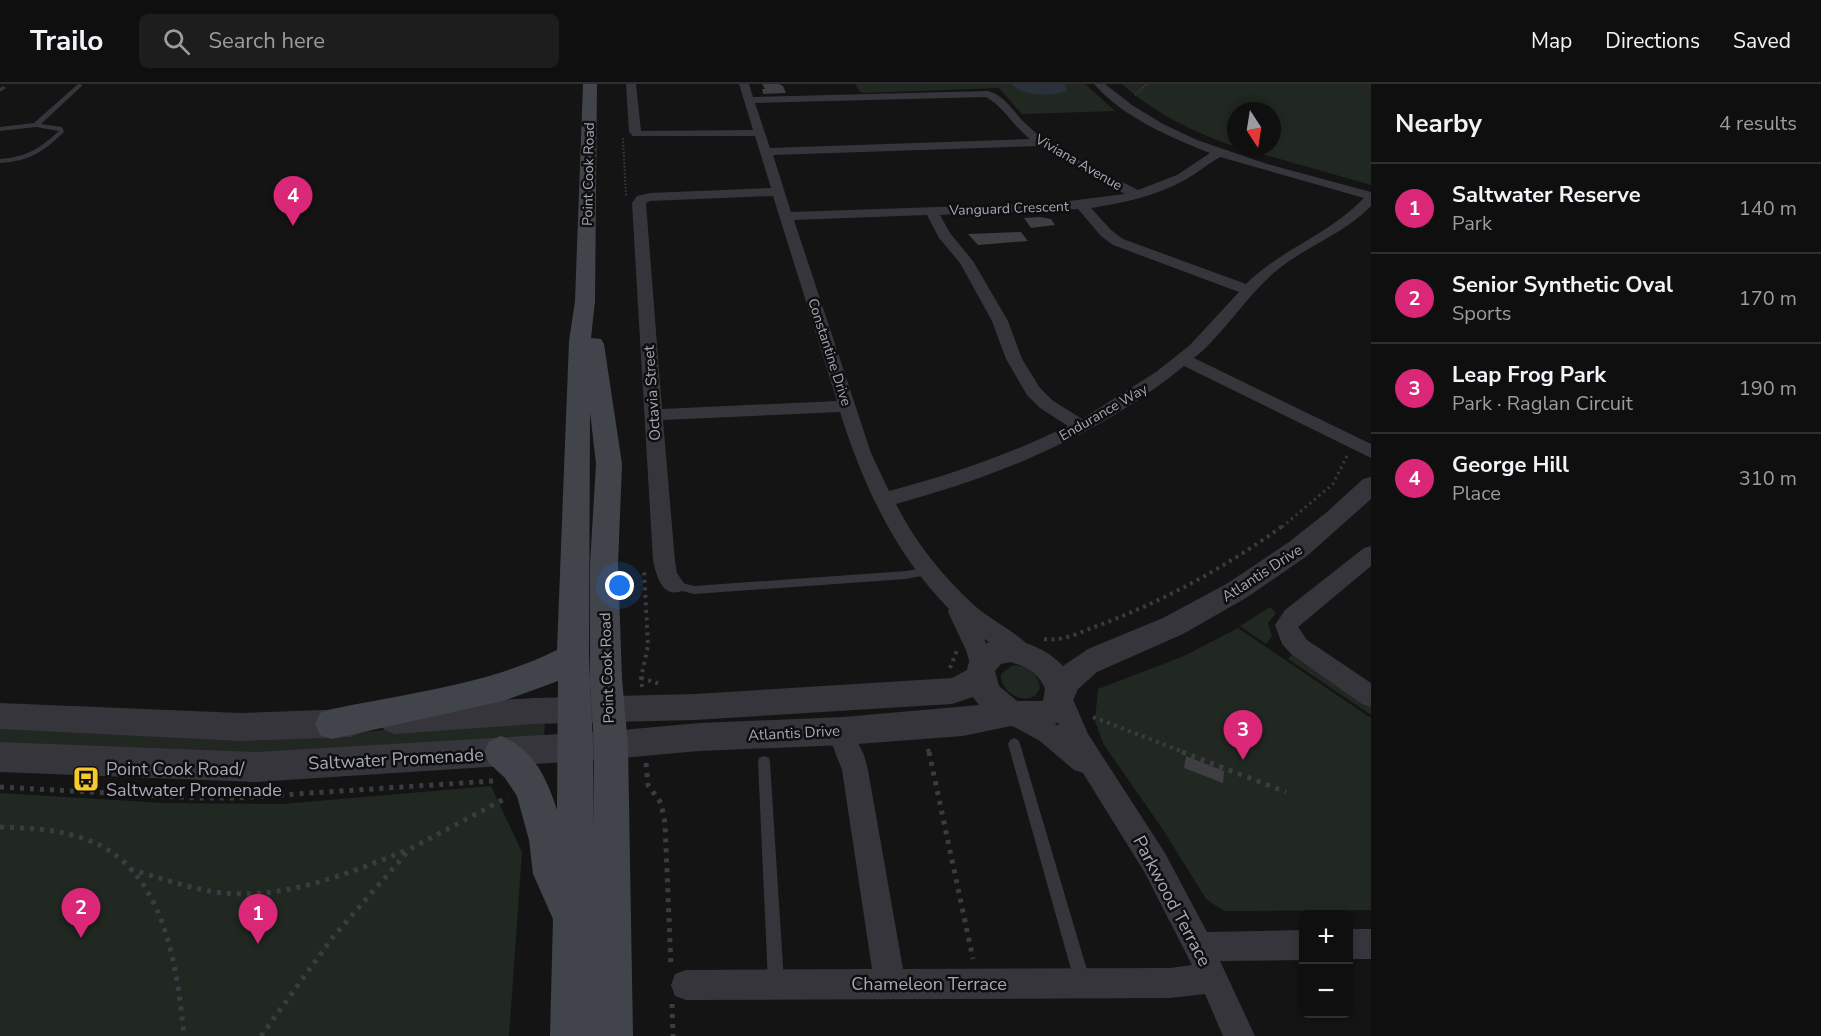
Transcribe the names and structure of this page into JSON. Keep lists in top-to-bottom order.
{
  "streets": {
    "main road": ["Point Cook Road"],
    "street": [
      "Viviana Avenue",
      "Vanguard Crescent",
      "Constantine Drive",
      "Octavia Street",
      "Endurance Way",
      "Atlantis Drive",
      "Saltwater Promenade",
      "Parkwood Terrace",
      "Chameleon Terrace"
    ]
  },
  "crossings": [
    ["Viviana Avenue", "Vanguard Crescent"],
    ["Viviana Avenue", "Constantine Drive"],
    ["Point Cook Road", "Atlantis Drive"],
    ["Point Cook Road", "Saltwater Promenade"],
    ["Vanguard Crescent", "Constantine Drive"],
    ["Constantine Drive", "Octavia Street"],
    ["Constantine Drive", "Endurance Way"],
    ["Constantine Drive", "Atlantis Drive"],
    ["Constantine Drive", "Parkwood Terrace"],
    ["Atlantis Drive", "Saltwater Promenade"],
    ["Atlantis Drive", "Parkwood Terrace"],
    ["Parkwood Terrace", "Chameleon Terrace"]
  ],
  "places": {
    "bus stop": ["Point Cook Road/ Saltwater Promenade"]
  },
  "north": "bottom",
  "page": {
    "header": "Trailo",
    "search": "Search here",
    "nav": ["Map", "Directions", "Saved"],
    "heading": ["Nearby", "4 results"],
    "list": [
      {
        "mark": "1",
        "name": "Saltwater Reserve",
        "note": "Park",
        "value": "140 m"
      },
      {
        "mark": "2",
        "name": "Senior Synthetic Oval",
        "note": "Sports",
        "value": "170 m"
      },
      {
        "mark": "3",
        "name": "Leap Frog Park",
        "note": "Park · Raglan Circuit",
        "value": "190 m"
      },
      {
        "mark": "4",
        "name": "George Hill",
        "note": "Place",
        "value": "310 m"
      }
    ],
    "pins": [
      "4",
      "3",
      "2",
      "1"
    ],
    "map_buttons": ["+", "−"]
  }
}
